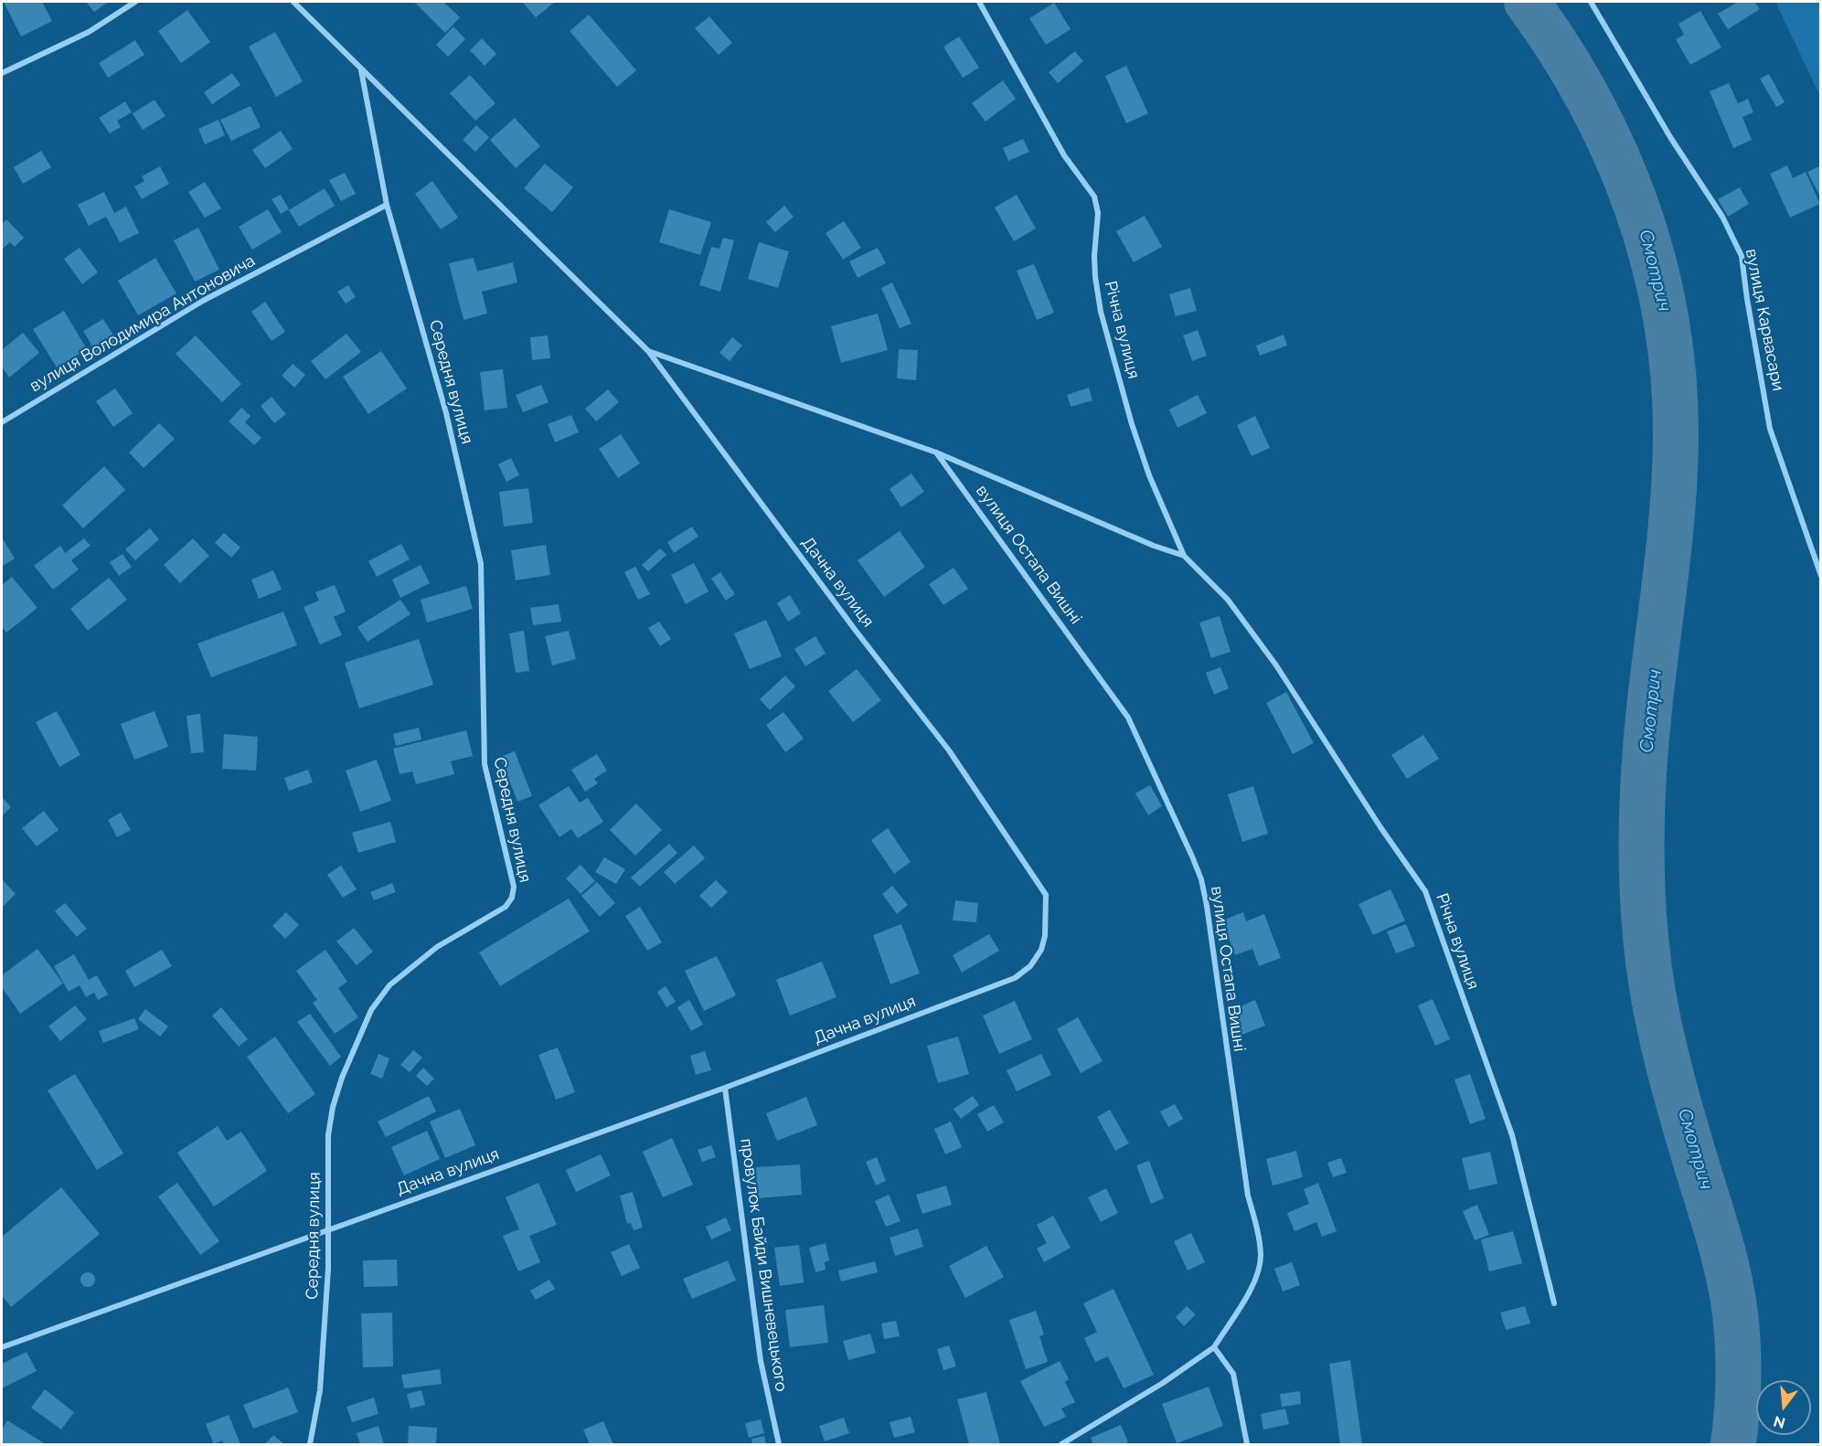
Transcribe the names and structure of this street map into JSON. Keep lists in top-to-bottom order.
{
  "streets": {
    "street": [
      "вулиця Карвасари",
      "вулиця Володимира Антоновича",
      "Річна вулиця",
      "Середня вулиця",
      "вулиця Остапа Вишні",
      "Дачна вулиця",
      "провулок Байди Вишневецького"
    ]
  },
  "crossings": [
    ["вулиця Володимира Антоновича", "Середня вулиця"],
    ["Річна вулиця", "вулиця Остапа Вишні"],
    ["Річна вулиця", "Дачна вулиця"],
    ["Середня вулиця", "Дачна вулиця"],
    ["Дачна вулиця", "провулок Байди Вишневецького"]
  ],
  "water": ["Смотрич"],
  "north": "bottom"
}
